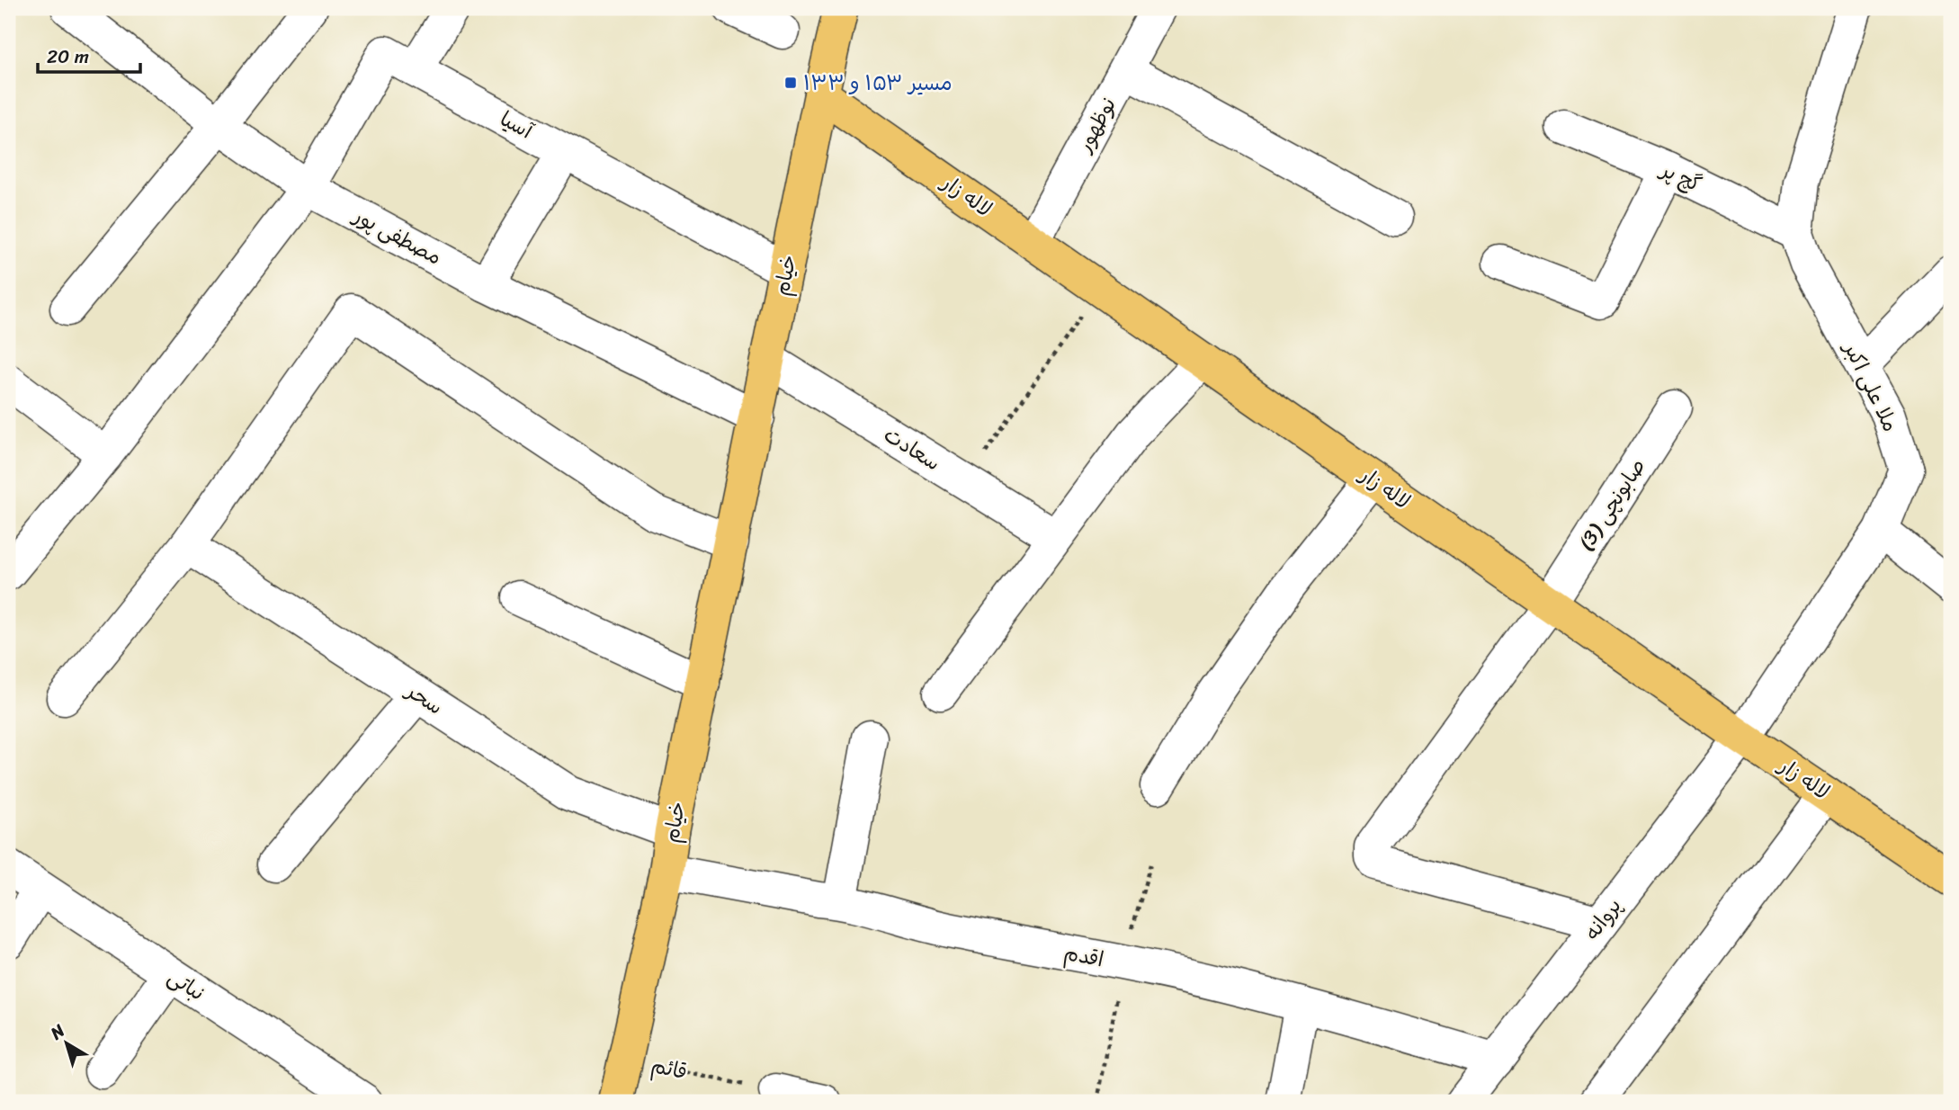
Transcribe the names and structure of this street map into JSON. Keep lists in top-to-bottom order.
{
  "streets": {
    "main road": ["لاله زار", "خیام"],
    "street": [
      "آسیا",
      "نوظهور",
      "گچ پر",
      "مصطفی پور",
      "ملا علی اکبر",
      "سعادت",
      "صابونچی (3)",
      "سحر",
      "پروانه",
      "اقدم",
      "نباتی"
    ],
    "path": ["قائم"]
  },
  "crossings": [
    ["آسیا", "مصطفی پور"],
    ["آسیا", "خیام"],
    ["نوظهور", "لاله زار"],
    ["گچ پر", "ملا علی اکبر"],
    ["لاله زار", "خیام"],
    ["لاله زار", "ملا علی اکبر"],
    ["لاله زار", "صابونچی (3)"],
    ["لاله زار", "پروانه"],
    ["مصطفی پور", "خیام"],
    ["خیام", "سعادت"],
    ["خیام", "سحر"],
    ["خیام", "اقدم"],
    ["خیام", "قائم"],
    ["ملا علی اکبر", "پروانه"],
    ["صابونچی (3)", "پروانه"],
    ["پروانه", "اقدم"]
  ],
  "places": {
    "transit": ["مسیر ۱۵۳ و ۱۳۳"]
  },
  "scale_bar": "20 m",
  "north": "top left"
}
